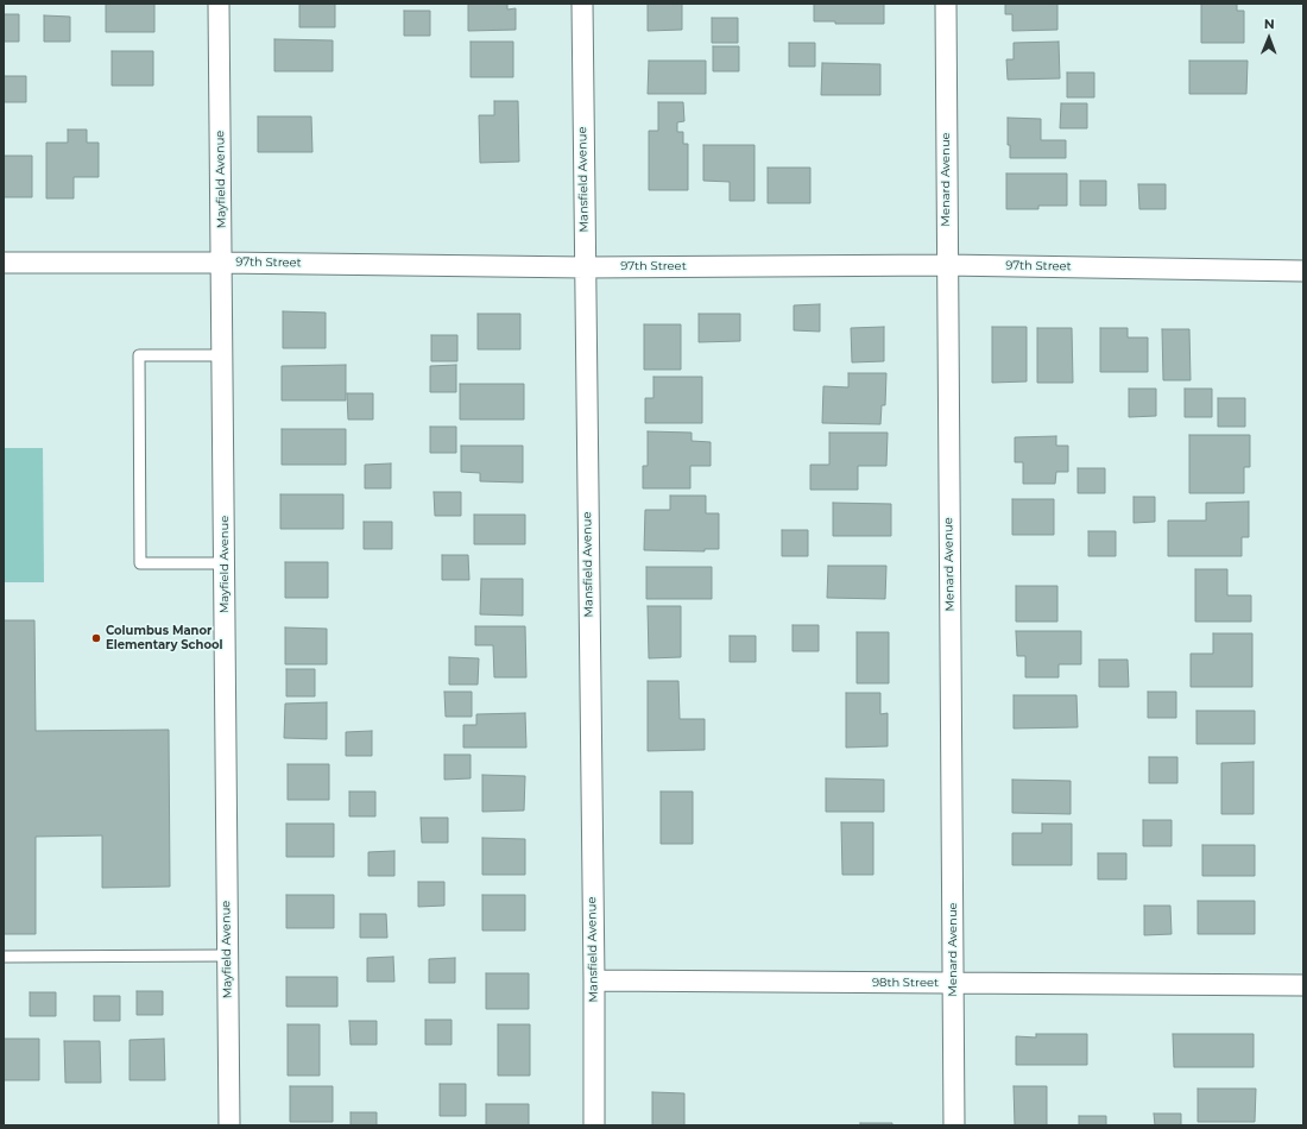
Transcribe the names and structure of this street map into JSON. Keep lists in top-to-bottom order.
{
  "streets": {
    "street": [
      "Mayfield Avenue",
      "Mansfield Avenue",
      "Menard Avenue",
      "97th Street",
      "98th Street"
    ]
  },
  "crossings": [
    ["Mayfield Avenue", "97th Street"],
    ["Mansfield Avenue", "97th Street"],
    ["Mansfield Avenue", "98th Street"],
    ["Menard Avenue", "97th Street"],
    ["Menard Avenue", "98th Street"]
  ],
  "places": ["Columbus Manor Elementary School"],
  "north": "top"
}
